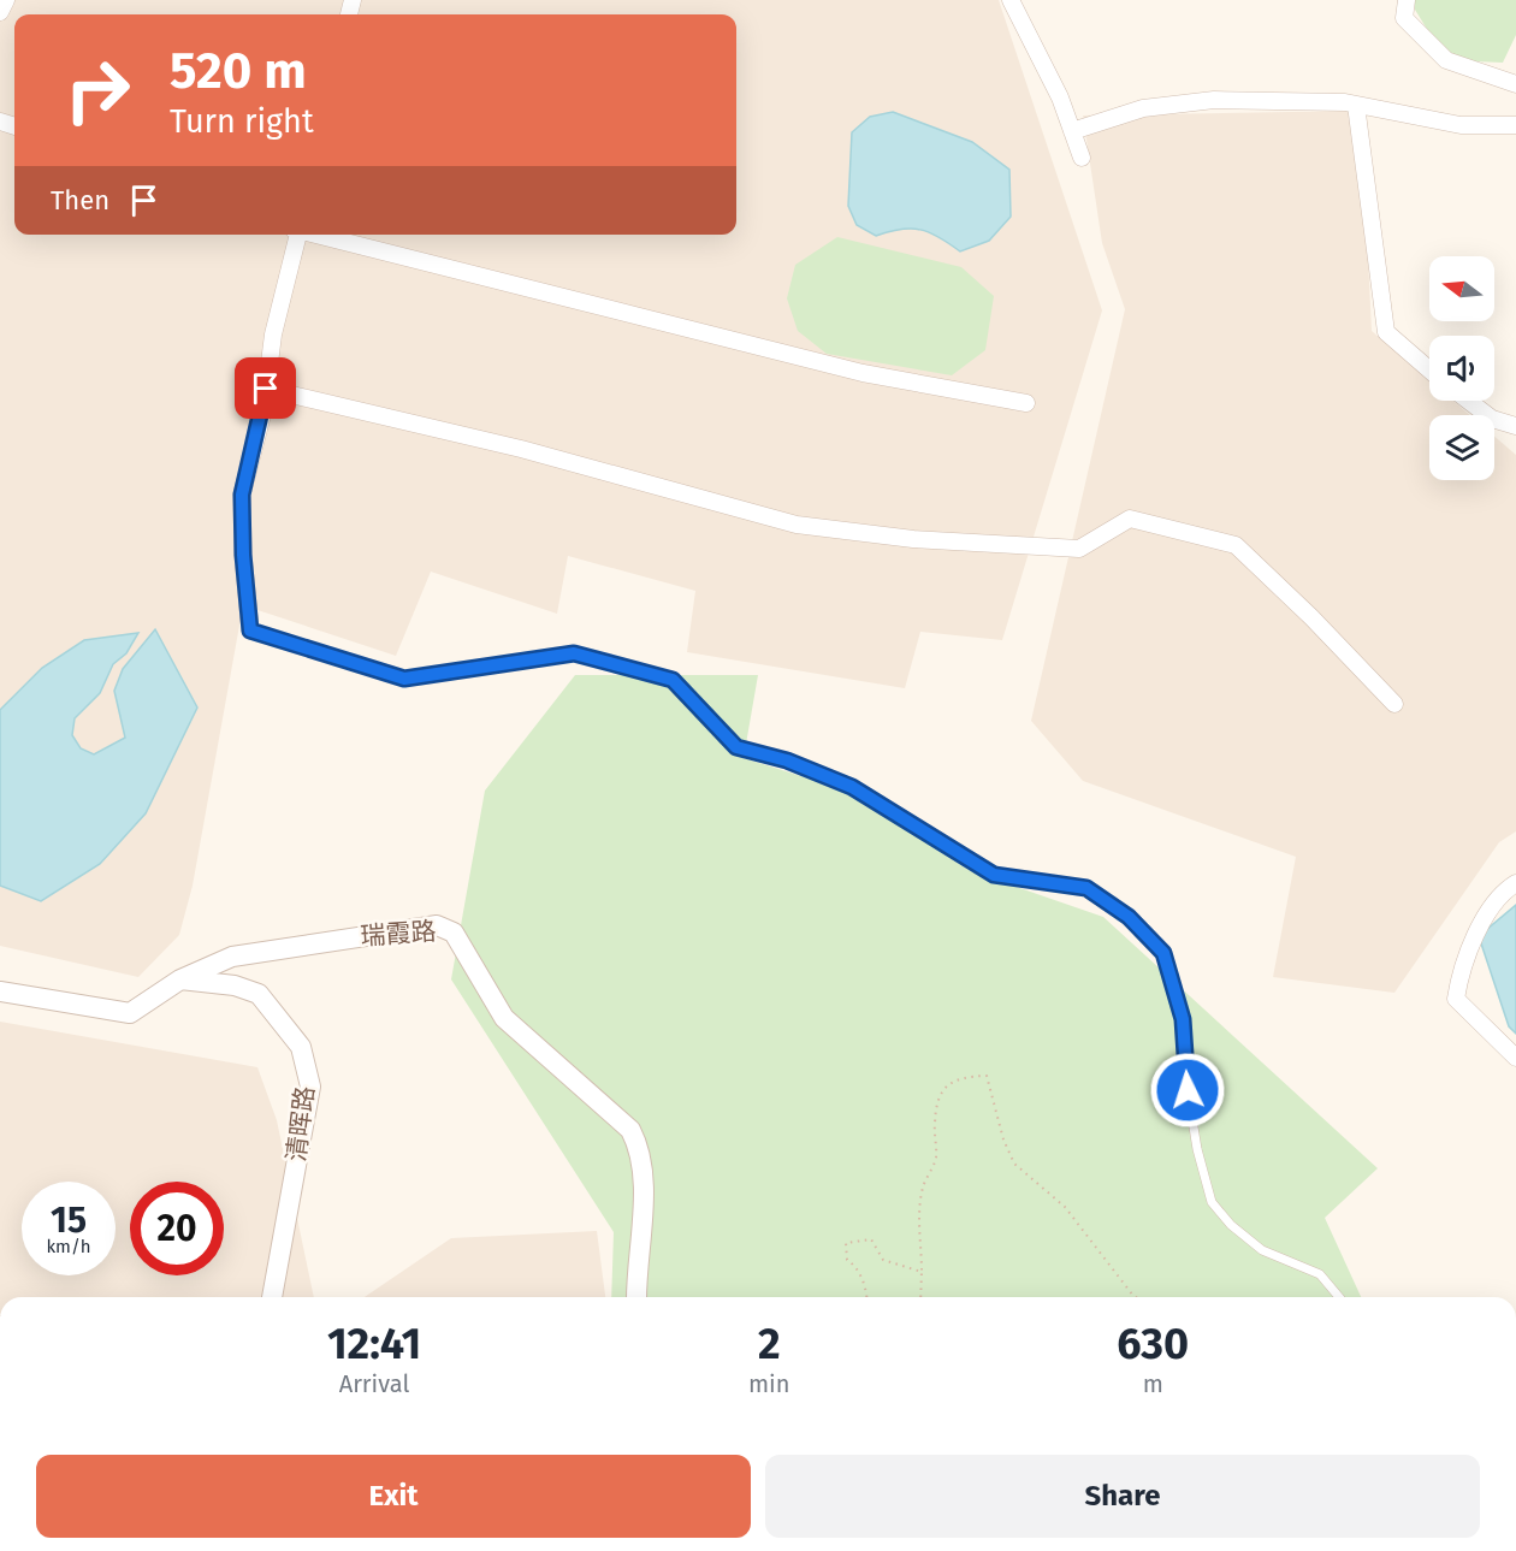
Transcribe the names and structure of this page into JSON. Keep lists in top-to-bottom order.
{
  "streets": {
    "street": ["瑞霞路", "清晖路"]
  },
  "crossings": [
    ["瑞霞路", "清晖路"]
  ],
  "north": "left",
  "page": {
    "turn": ["520 m", "Turn right"],
    "then": "Then",
    "speed": "15 km/h",
    "limit": "20",
    "eta": [
      "12:41",
      "Arrival",
      "2",
      "min",
      "630",
      "m"
    ],
    "buttons": ["Exit", "Share"]
  }
}
